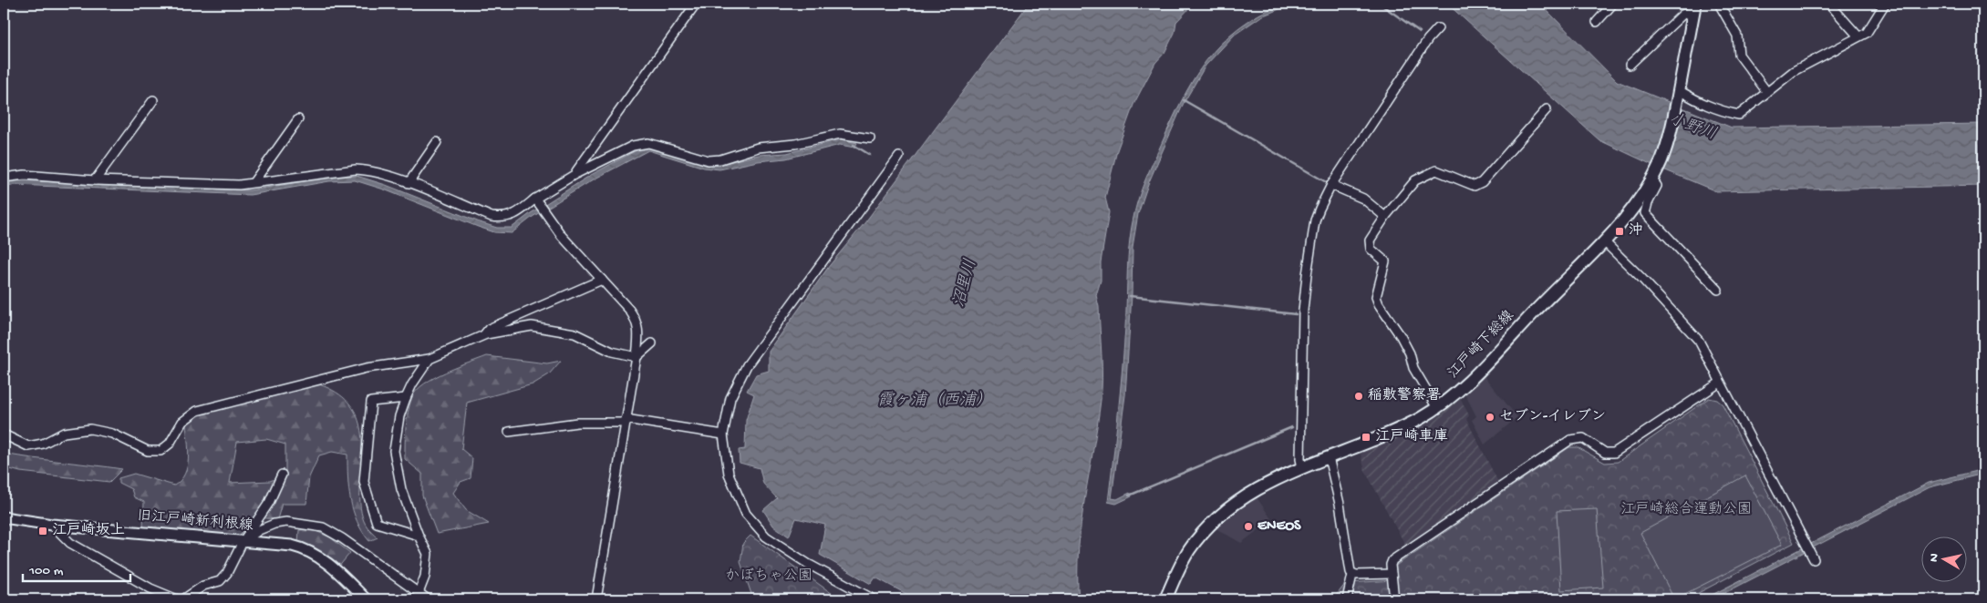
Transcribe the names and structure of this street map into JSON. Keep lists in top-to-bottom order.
{
  "streets": {
    "main road": ["江戸崎下総線"],
    "street": ["旧江戸崎新利根線"]
  },
  "water": ["小野川", "沼里川", "霞ヶ浦（西浦）"],
  "parks": ["江戸崎総合運動公園", "かぼちゃ公園"],
  "places": {
    "transit": ["沖", "江戸崎車庫", "江戸崎坂上"],
    "other": ["稲敷警察署", "セブン-イレブン", "ENEOS"]
  },
  "scale_bar": "100 m",
  "north": "left"
}
